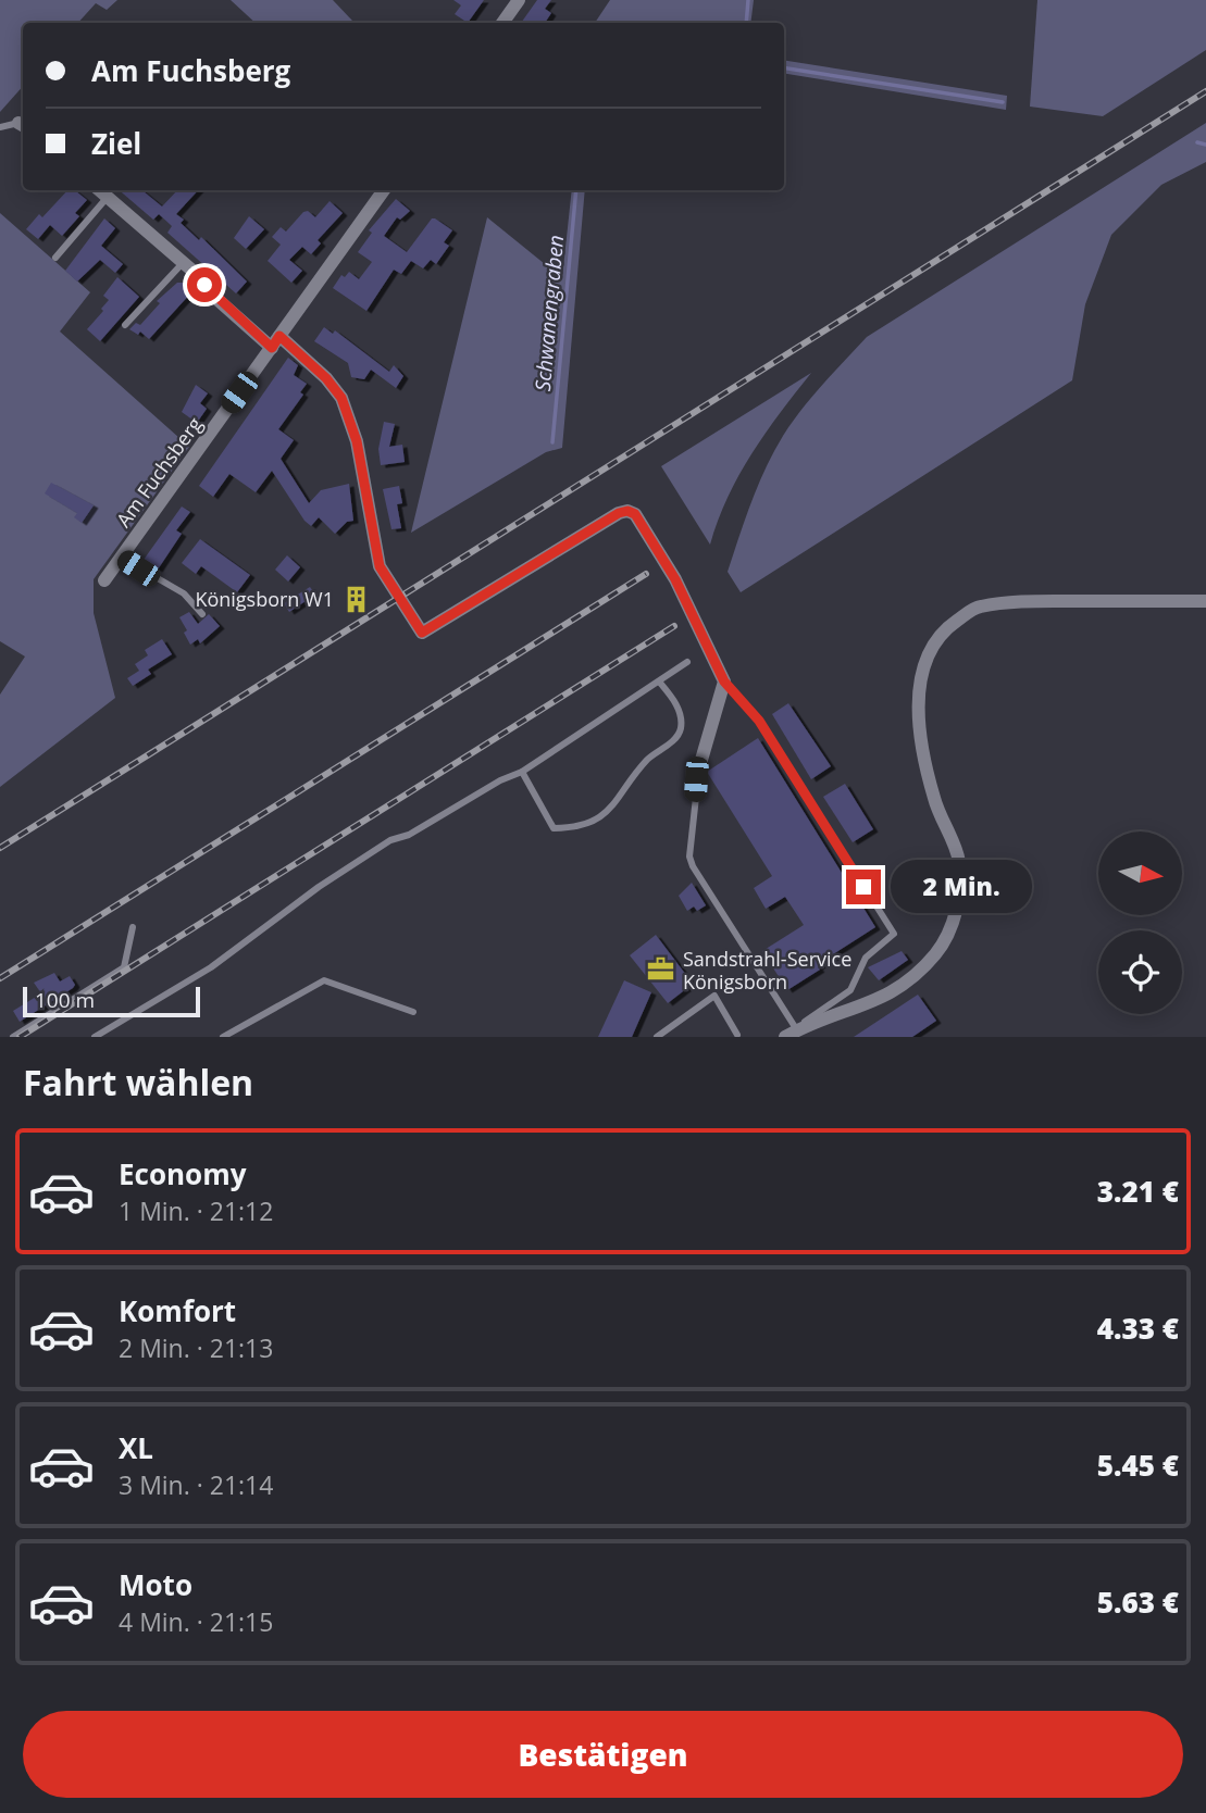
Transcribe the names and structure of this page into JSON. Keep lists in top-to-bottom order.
{
  "streets": {
    "street": ["Am Fuchsberg"]
  },
  "water": ["Schwanengraben"],
  "places": {
    "building": ["Königsborn W1"],
    "office": ["Sandstrahl-Service Königsborn"]
  },
  "scale_bar": "100 m",
  "north": "right",
  "page": {
    "banner": ["Am Fuchsberg", "Ziel"],
    "bubble": "2 Min.",
    "scale": "100 m",
    "heading": "Fahrt wählen",
    "list": [
      {
        "name": "Economy",
        "note": "1 Min. · 21:12",
        "value": "3.21 €"
      },
      {
        "name": "Komfort",
        "note": "2 Min. · 21:13",
        "value": "4.33 €"
      },
      {
        "name": "XL",
        "note": "3 Min. · 21:14",
        "value": "5.45 €"
      },
      {
        "name": "Moto",
        "note": "4 Min. · 21:15",
        "value": "5.63 €"
      }
    ],
    "buttons": "Bestätigen"
  }
}
